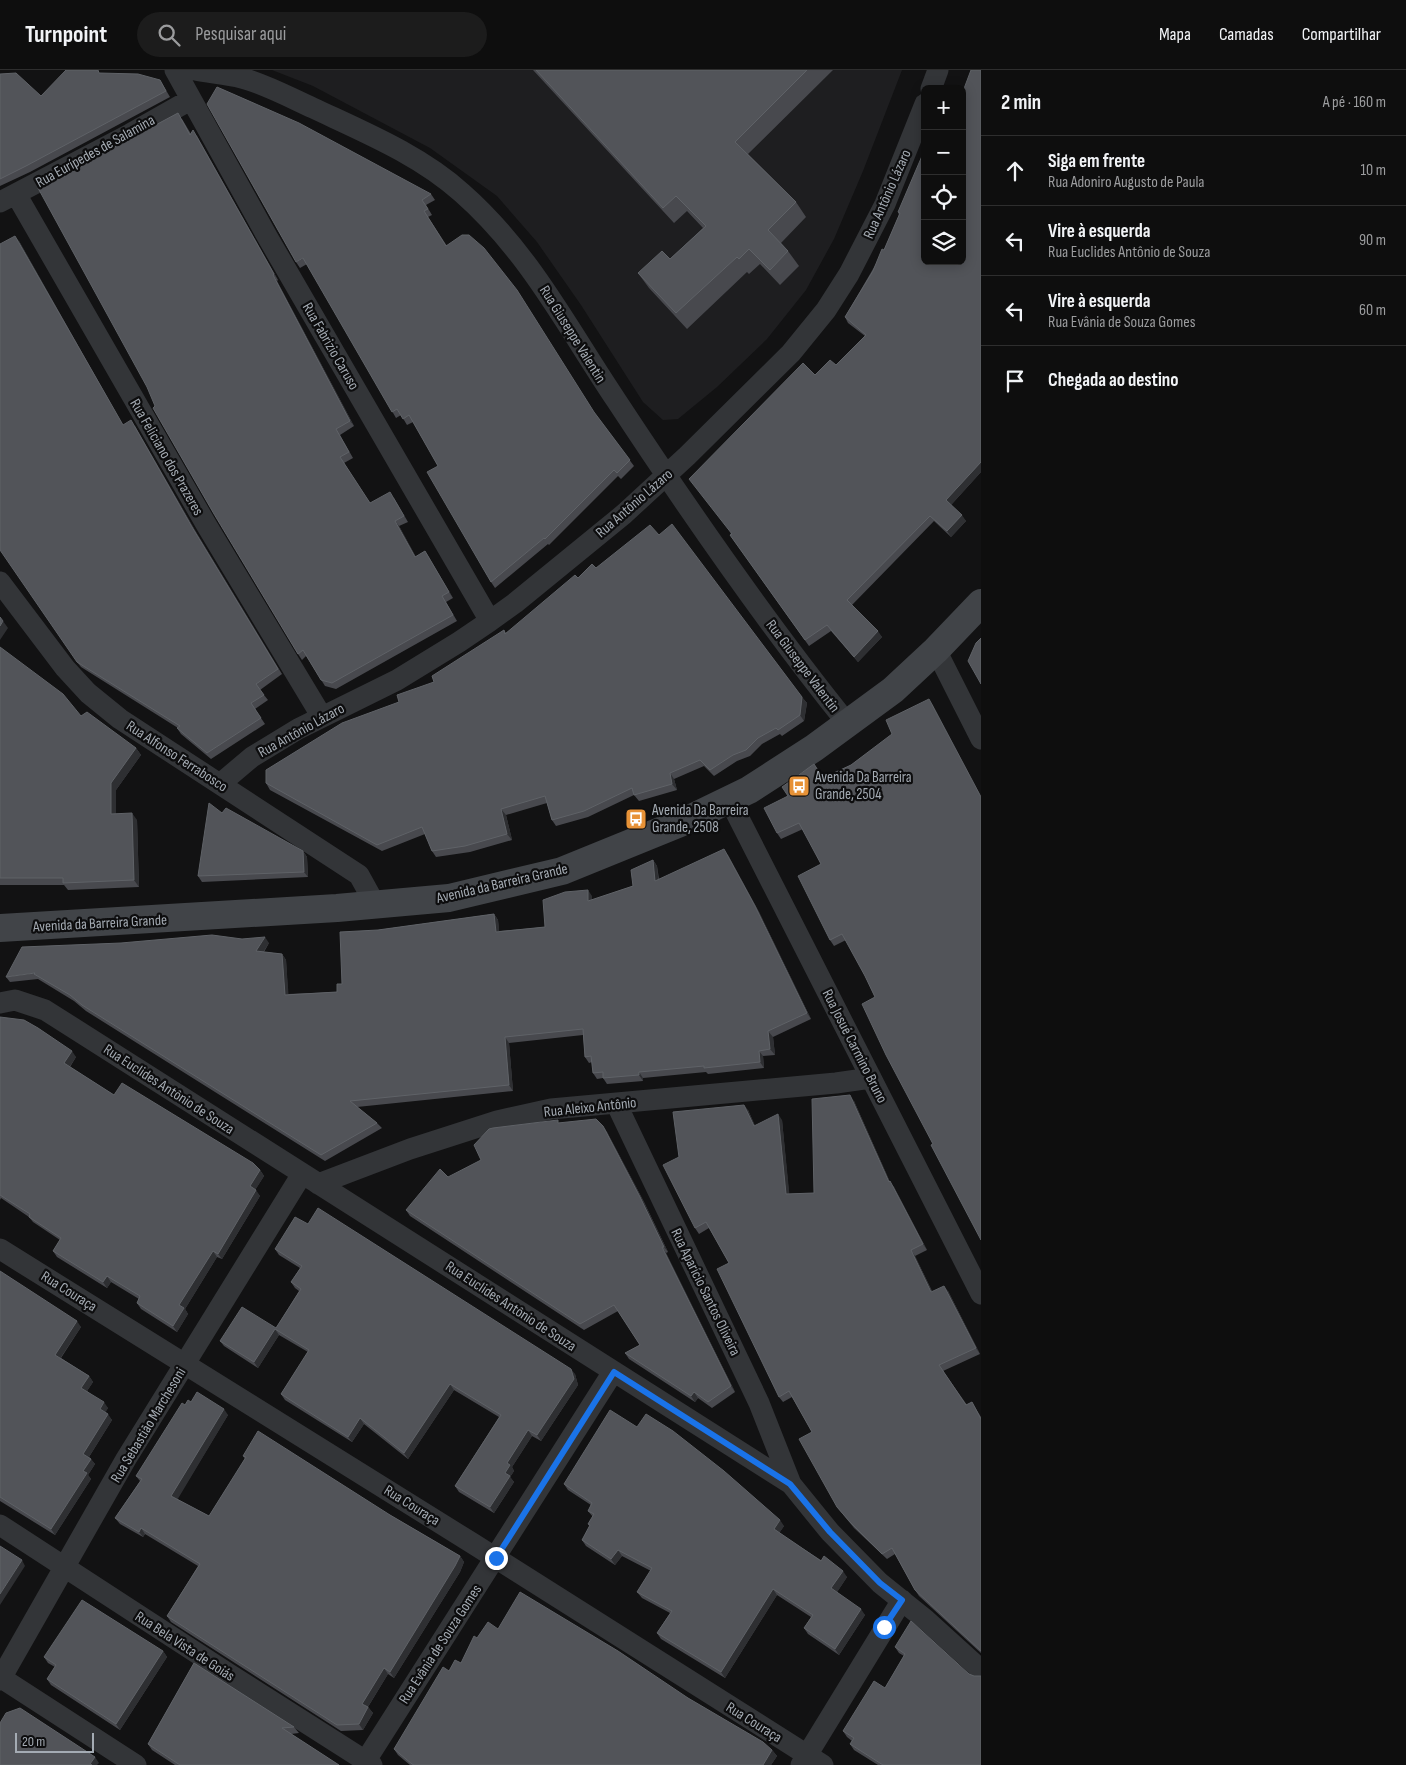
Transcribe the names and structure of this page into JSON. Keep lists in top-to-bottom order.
{
  "streets": {
    "main road": ["Avenida da Barreira Grande"],
    "street": [
      "Rua Eurípedes de Salamina",
      "Rua Antônio Lázaro",
      "Rua Giuseppe Valentin",
      "Rua Fabrizio Caruso",
      "Rua Feliciano dos Prazeres",
      "Rua Alfonso Ferrabosco",
      "Rua Josué Carmino Bruno",
      "Rua Euclides Antônio de Souza",
      "Rua Aleixo Antônio",
      "Rua Couraça",
      "Rua Aparício Santos Oliveira",
      "Rua Sebastião Marchesoni",
      "Rua Evânia de Souza Gomes",
      "Rua Bela Vista de Goiás"
    ]
  },
  "crossings": [
    ["Rua Eurípedes de Salamina", "Rua Fabrizio Caruso"],
    ["Rua Eurípedes de Salamina", "Rua Feliciano dos Prazeres"],
    ["Rua Antônio Lázaro", "Rua Giuseppe Valentin"],
    ["Rua Antônio Lázaro", "Rua Fabrizio Caruso"],
    ["Rua Antônio Lázaro", "Rua Feliciano dos Prazeres"],
    ["Rua Antônio Lázaro", "Rua Alfonso Ferrabosco"],
    ["Rua Giuseppe Valentin", "Avenida da Barreira Grande"],
    ["Rua Alfonso Ferrabosco", "Avenida da Barreira Grande"],
    ["Avenida da Barreira Grande", "Rua Josué Carmino Bruno"],
    ["Rua Josué Carmino Bruno", "Rua Aleixo Antônio"],
    ["Rua Euclides Antônio de Souza", "Rua Aleixo Antônio"],
    ["Rua Euclides Antônio de Souza", "Rua Aparício Santos Oliveira"],
    ["Rua Euclides Antônio de Souza", "Rua Sebastião Marchesoni"],
    ["Rua Euclides Antônio de Souza", "Rua Evânia de Souza Gomes"],
    ["Rua Aleixo Antônio", "Rua Aparício Santos Oliveira"],
    ["Rua Aleixo Antônio", "Rua Sebastião Marchesoni"],
    ["Rua Couraça", "Rua Sebastião Marchesoni"],
    ["Rua Couraça", "Rua Evânia de Souza Gomes"],
    ["Rua Sebastião Marchesoni", "Rua Bela Vista de Goiás"],
    ["Rua Evânia de Souza Gomes", "Rua Bela Vista de Goiás"]
  ],
  "places": {
    "bus stop": ["Avenida Da Barreira Grande, 2504", "Avenida Da Barreira Grande, 2508"]
  },
  "scale_bar": "20 m",
  "page": {
    "header": "Turnpoint",
    "search": "Pesquisar aqui",
    "nav": ["Mapa", "Camadas", "Compartilhar"],
    "heading": ["2 min", "A pé · 160 m"],
    "map_buttons": ["+", "−"],
    "list": [
      ["Siga em frente", "Rua Adoniro Augusto de Paula", "10 m"],
      ["Vire à esquerda", "Rua Euclides Antônio de Souza", "90 m"],
      ["Vire à esquerda", "Rua Evânia de Souza Gomes", "60 m"],
      "Chegada ao destino"
    ],
    "scale": "20 m"
  }
}
